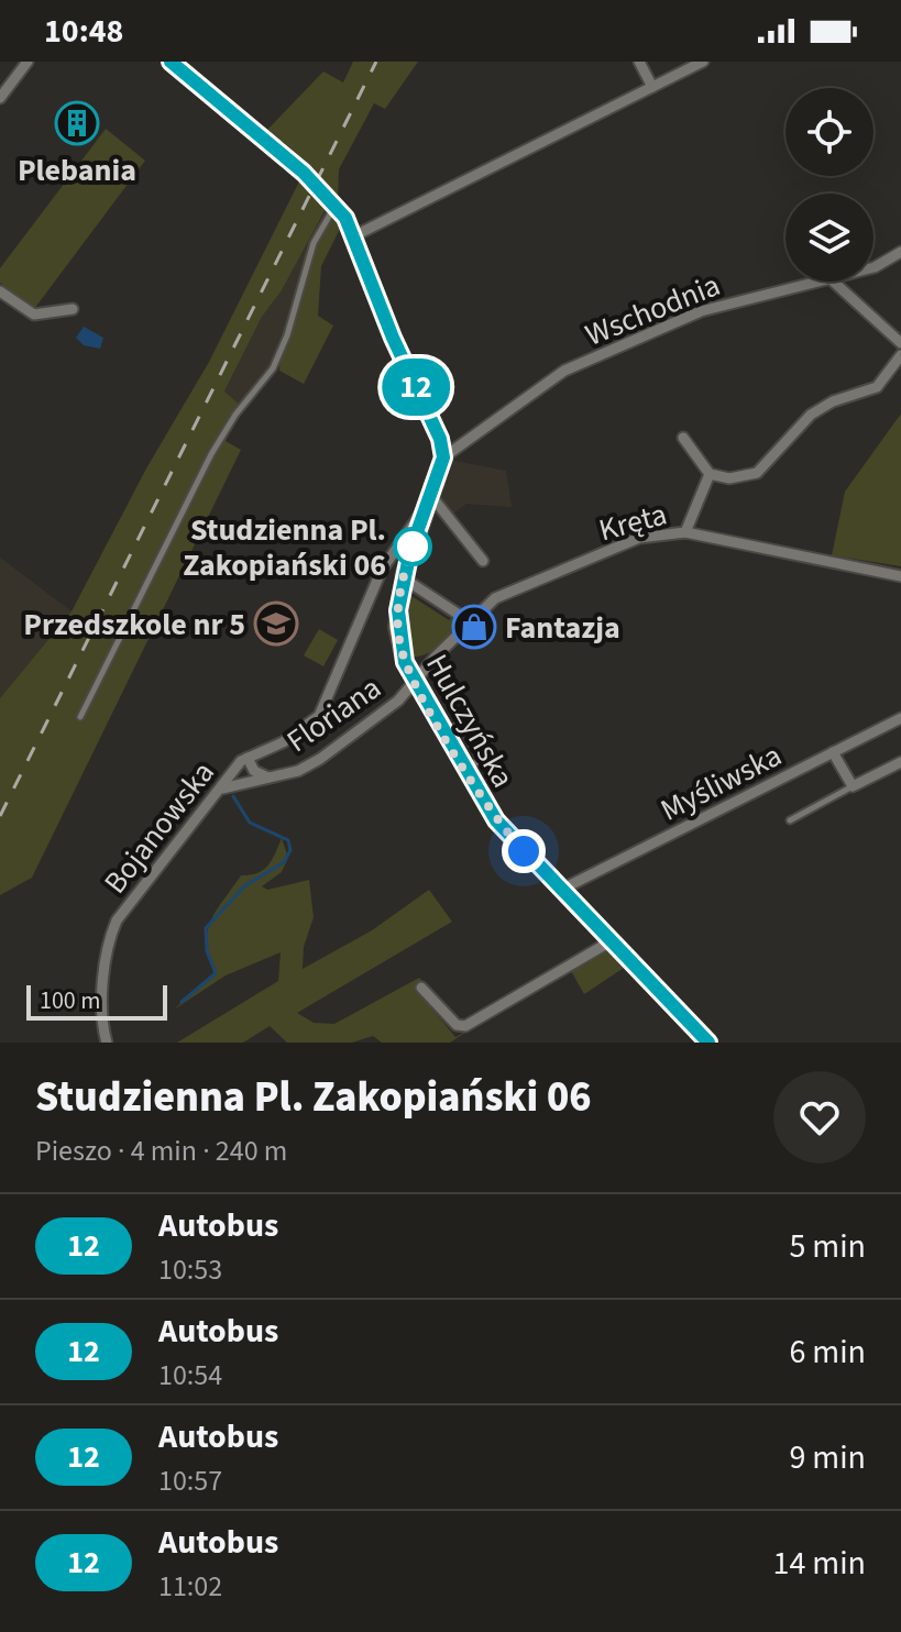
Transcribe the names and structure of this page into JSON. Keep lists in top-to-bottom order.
{
  "streets": {
    "main road": ["Hulczyńska"],
    "street": [
      "Wschodnia",
      "Kręta",
      "Floriana",
      "Myśliwska",
      "Bojanowska"
    ]
  },
  "crossings": [
    ["Wschodnia", "Hulczyńska"],
    ["Kręta", "Floriana"],
    ["Kręta", "Hulczyńska"],
    ["Floriana", "Hulczyńska"],
    ["Floriana", "Bojanowska"],
    ["Hulczyńska", "Myśliwska"],
    ["Hulczyńska", "Bojanowska"]
  ],
  "places": {
    "building": ["Plebania"],
    "other": ["Studzienna Pl. Zakopiański 06"],
    "school or university": ["Przedszkole nr 5"],
    "shop": ["Fantazja"]
  },
  "lines": ["bus line 12"],
  "scale_bar": "100 m",
  "page": {
    "status": "10:48",
    "on_map": "12",
    "scale": "100 m",
    "heading": ["Studzienna Pl. Zakopiański 06", "Pieszo · 4 min · 240 m"],
    "list": [
      {
        "mark": "12",
        "name": "Autobus",
        "note": "10:53",
        "value": "5 min"
      },
      {
        "mark": "12",
        "name": "Autobus",
        "note": "10:54",
        "value": "6 min"
      },
      {
        "mark": "12",
        "name": "Autobus",
        "note": "10:57",
        "value": "9 min"
      },
      {
        "mark": "12",
        "name": "Autobus",
        "note": "11:02",
        "value": "14 min"
      }
    ]
  }
}
